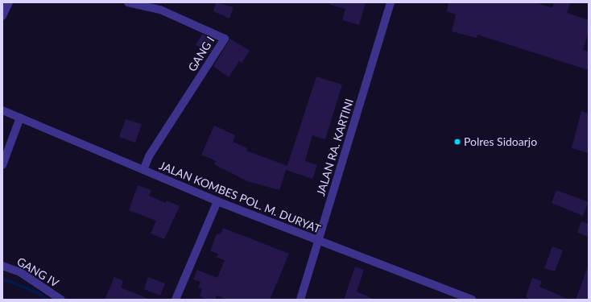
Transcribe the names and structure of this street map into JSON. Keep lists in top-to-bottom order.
{
  "streets": {
    "street": [
      "GANG I",
      "JALAN RA. KARTINI",
      "JALAN KOMBES POL. M. DURYAT",
      "GANG IV"
    ]
  },
  "crossings": [
    ["GANG I", "JALAN KOMBES POL. M. DURYAT"],
    ["JALAN RA. KARTINI", "JALAN KOMBES POL. M. DURYAT"]
  ],
  "places": ["Polres Sidoarjo"]
}
